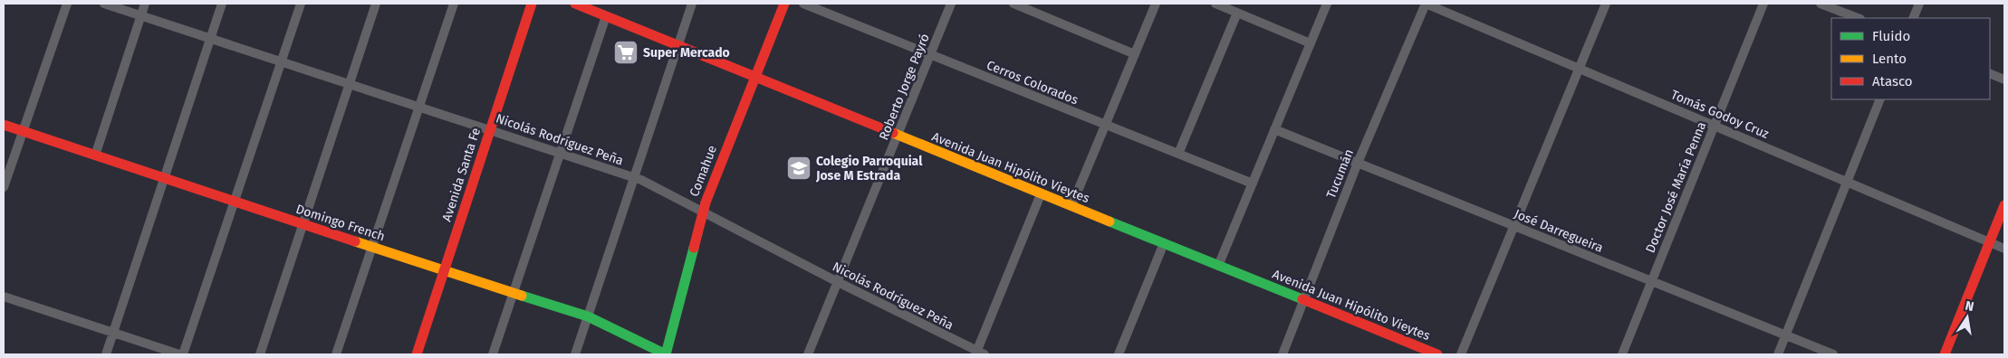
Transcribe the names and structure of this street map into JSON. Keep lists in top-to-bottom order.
{
  "streets": {
    "street": [
      "Cerros Colorados",
      "Roberto Jorge Payró",
      "Tomás Godoy Cruz",
      "Nicolás Rodríguez Peña",
      "Avenida Juan Hipólito Vieytes",
      "Comahue",
      "Tucumán",
      "Avenida Santa Fe",
      "Doctor José María Penna",
      "Domingo French",
      "José Darregueira"
    ]
  },
  "crossings": [
    ["Cerros Colorados", "Roberto Jorge Payró"],
    ["Roberto Jorge Payró", "Nicolás Rodríguez Peña"],
    ["Roberto Jorge Payró", "Avenida Juan Hipólito Vieytes"],
    ["Tomás Godoy Cruz", "Tucumán"],
    ["Tomás Godoy Cruz", "Doctor José María Penna"],
    ["Nicolás Rodríguez Peña", "Comahue"],
    ["Nicolás Rodríguez Peña", "Avenida Santa Fe"],
    ["Avenida Juan Hipólito Vieytes", "Comahue"],
    ["Avenida Juan Hipólito Vieytes", "Tucumán"],
    ["Comahue", "Domingo French"],
    ["Tucumán", "José Darregueira"],
    ["Avenida Santa Fe", "Domingo French"],
    ["Doctor José María Penna", "José Darregueira"]
  ],
  "places": {
    "supermarket": ["Super Mercado"],
    "school or university": ["Colegio Parroquial Jose M Estrada"]
  },
  "legend": ["Fluido", "Lento", "Atasco"],
  "north": "top"
}
